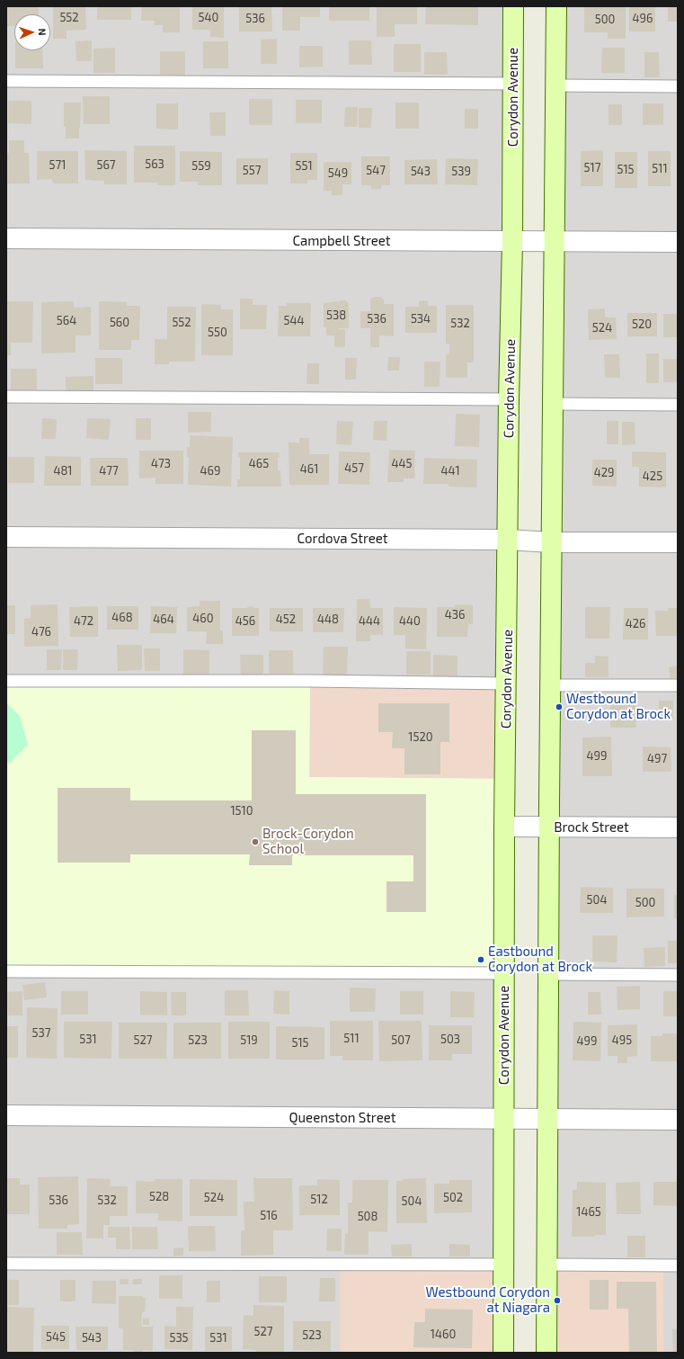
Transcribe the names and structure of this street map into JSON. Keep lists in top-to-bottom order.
{
  "streets": {
    "main road": ["Corydon Avenue"],
    "street": [
      "Campbell Street",
      "Cordova Street",
      "Brock Street",
      "Queenston Street"
    ]
  },
  "crossings": [
    ["Corydon Avenue", "Campbell Street"],
    ["Corydon Avenue", "Cordova Street"],
    ["Corydon Avenue", "Brock Street"],
    ["Corydon Avenue", "Queenston Street"]
  ],
  "places": [
    "Westbound Corydon at Brock",
    "Brock-Corydon School",
    "Eastbound Corydon at Brock",
    "Westbound Corydon at Niagara"
  ],
  "house_numbers": [
    "552",
    "540",
    "536",
    "496",
    "500",
    "563",
    "571",
    "567",
    "559",
    "551",
    "517",
    "511",
    "515",
    "557",
    "547",
    "543",
    "539",
    "549",
    "538",
    "536",
    "534",
    "564",
    "544",
    "560",
    "552",
    "532",
    "520",
    "524",
    "550",
    "473",
    "465",
    "445",
    "457",
    "461",
    "481",
    "477",
    "469",
    "441",
    "429",
    "425",
    "436",
    "468",
    "460",
    "464",
    "452",
    "448",
    "472",
    "456",
    "444",
    "440",
    "426",
    "476",
    "1520",
    "499",
    "497",
    "1510",
    "504",
    "500",
    "537",
    "511",
    "531",
    "503",
    "527",
    "523",
    "519",
    "507",
    "495",
    "499",
    "515",
    "528",
    "524",
    "502",
    "512",
    "536",
    "532",
    "504",
    "1465",
    "516",
    "508",
    "527",
    "1460",
    "523",
    "545",
    "543",
    "535",
    "531"
  ],
  "north": "right"
}
